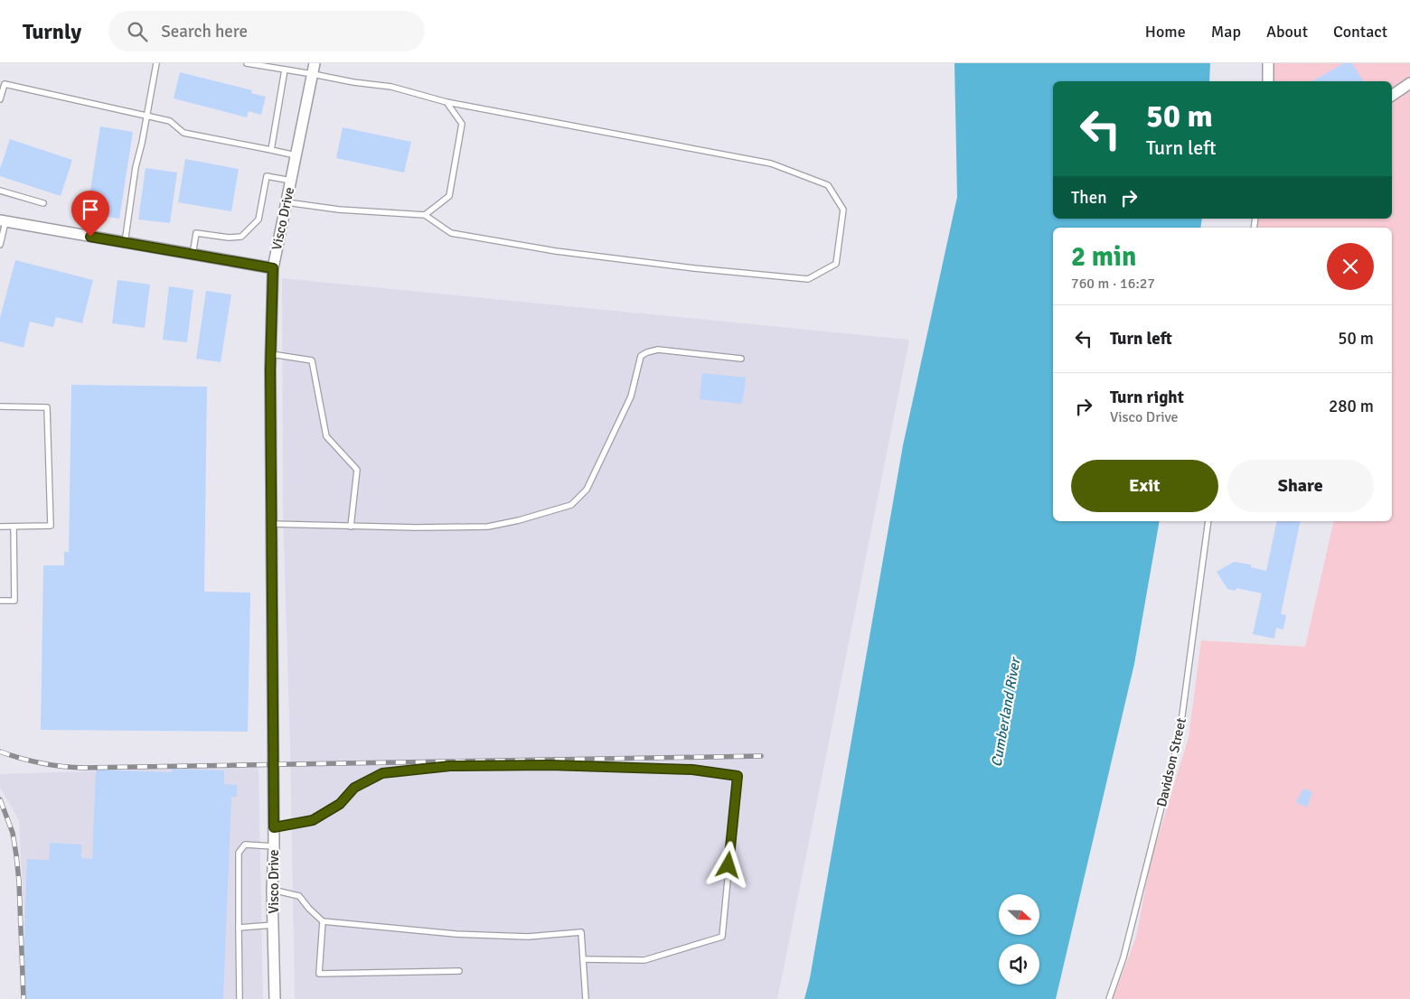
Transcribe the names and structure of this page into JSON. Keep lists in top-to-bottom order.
{
  "streets": {
    "street": ["Visco Drive"],
    "lane": ["Davidson Street"]
  },
  "water": ["Cumberland River"],
  "north": "right",
  "page": {
    "header": "Turnly",
    "search": "Search here",
    "nav": [
      "Home",
      "Map",
      "About",
      "Contact"
    ],
    "turn": ["50 m", "Turn left"],
    "then": "Then",
    "heading": ["2 min", "760 m · 16:27"],
    "list": [
      {
        "name": "Turn left",
        "value": "50 m"
      },
      {
        "name": "Turn right",
        "note": "Visco Drive",
        "value": "280 m"
      }
    ],
    "buttons": ["Exit", "Share"]
  }
}
